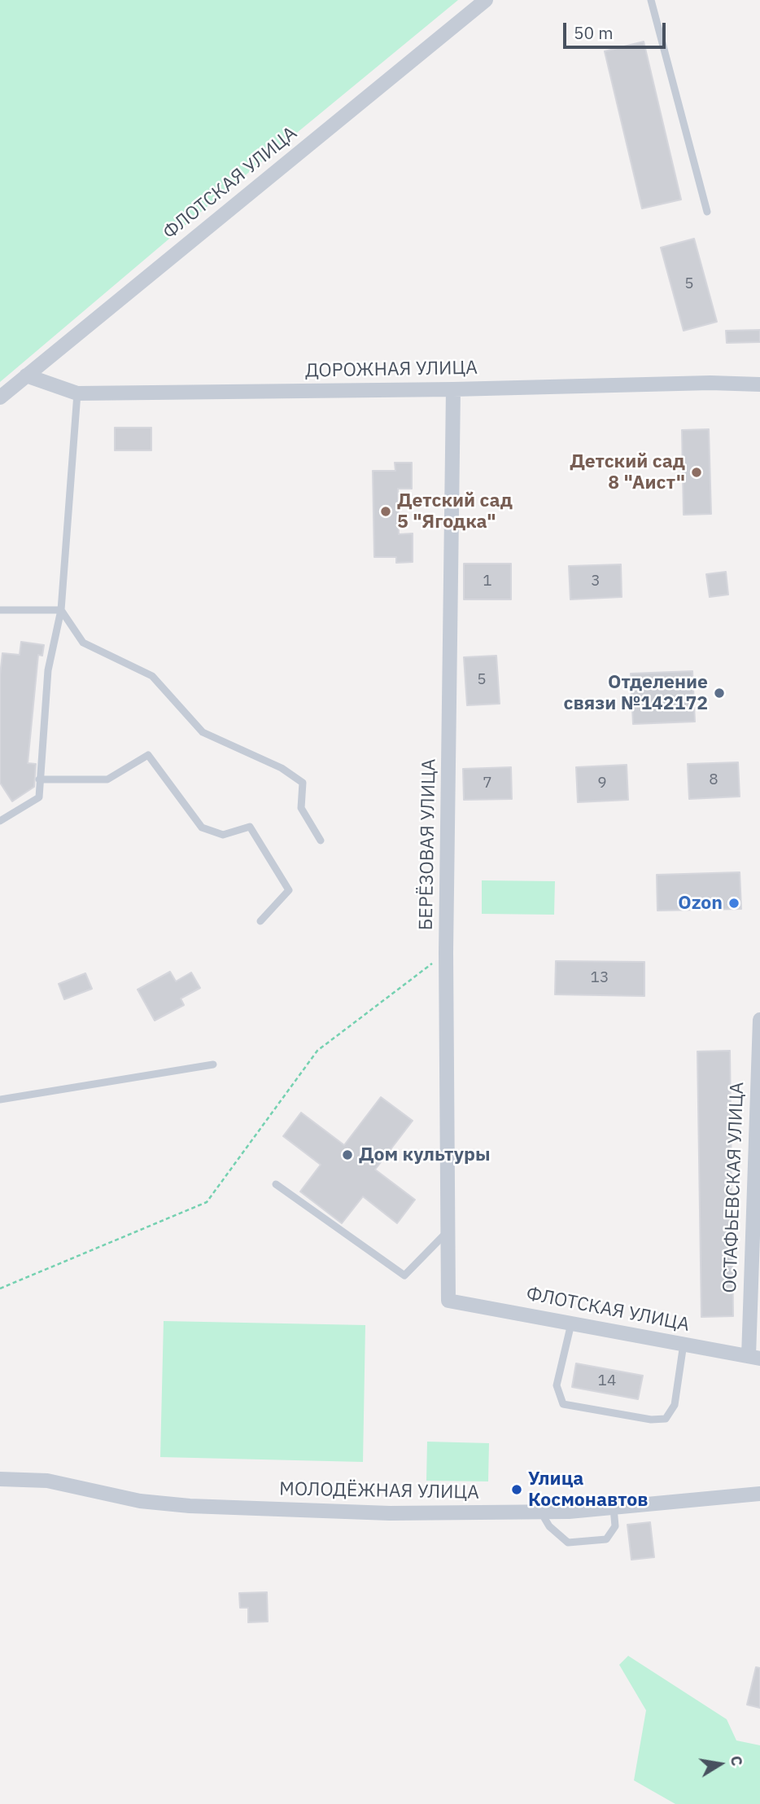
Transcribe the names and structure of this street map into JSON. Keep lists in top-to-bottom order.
{
  "streets": {
    "street": [
      "ФЛОТСКАЯ УЛИЦА",
      "ДОРОЖНАЯ УЛИЦА",
      "БЕРЁЗОВАЯ УЛИЦА",
      "ОСТАФЬЕВСКАЯ УЛИЦА",
      "МОЛОДЁЖНАЯ УЛИЦА"
    ]
  },
  "crossings": [
    ["ФЛОТСКАЯ УЛИЦА", "ДОРОЖНАЯ УЛИЦА"],
    ["ФЛОТСКАЯ УЛИЦА", "БЕРЁЗОВАЯ УЛИЦА"],
    ["ФЛОТСКАЯ УЛИЦА", "ОСТАФЬЕВСКАЯ УЛИЦА"],
    ["ДОРОЖНАЯ УЛИЦА", "БЕРЁЗОВАЯ УЛИЦА"]
  ],
  "places": [
    "Детский сад 8 \"Аист\"",
    "Детский сад 5 \"Ягодка\"",
    "Отделение связи №142172",
    "Ozon",
    "Дом культуры",
    "Улица Космонавтов"
  ],
  "house_numbers": [
    "5",
    "1",
    "3",
    "5",
    "8",
    "7",
    "9",
    "13",
    "14"
  ],
  "scale_bar": "50 m",
  "north": "right"
}
